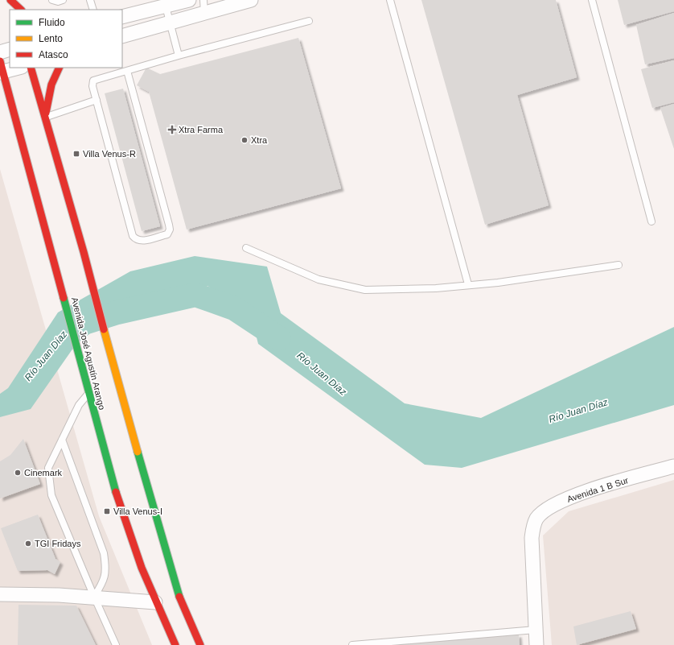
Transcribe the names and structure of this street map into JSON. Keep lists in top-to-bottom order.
{
  "streets": {
    "main road": ["Avenida José Agustín Arango"],
    "street": ["Avenida 1 B Sur"]
  },
  "water": ["Río Juan Díaz"],
  "places": {
    "health": ["Xtra Farma"],
    "other": ["Xtra", "Cinemark", "TGI Fridays"],
    "transit": ["Villa Venus-R", "Villa Venus-I"]
  },
  "legend": ["Fluido", "Lento", "Atasco"]
}
